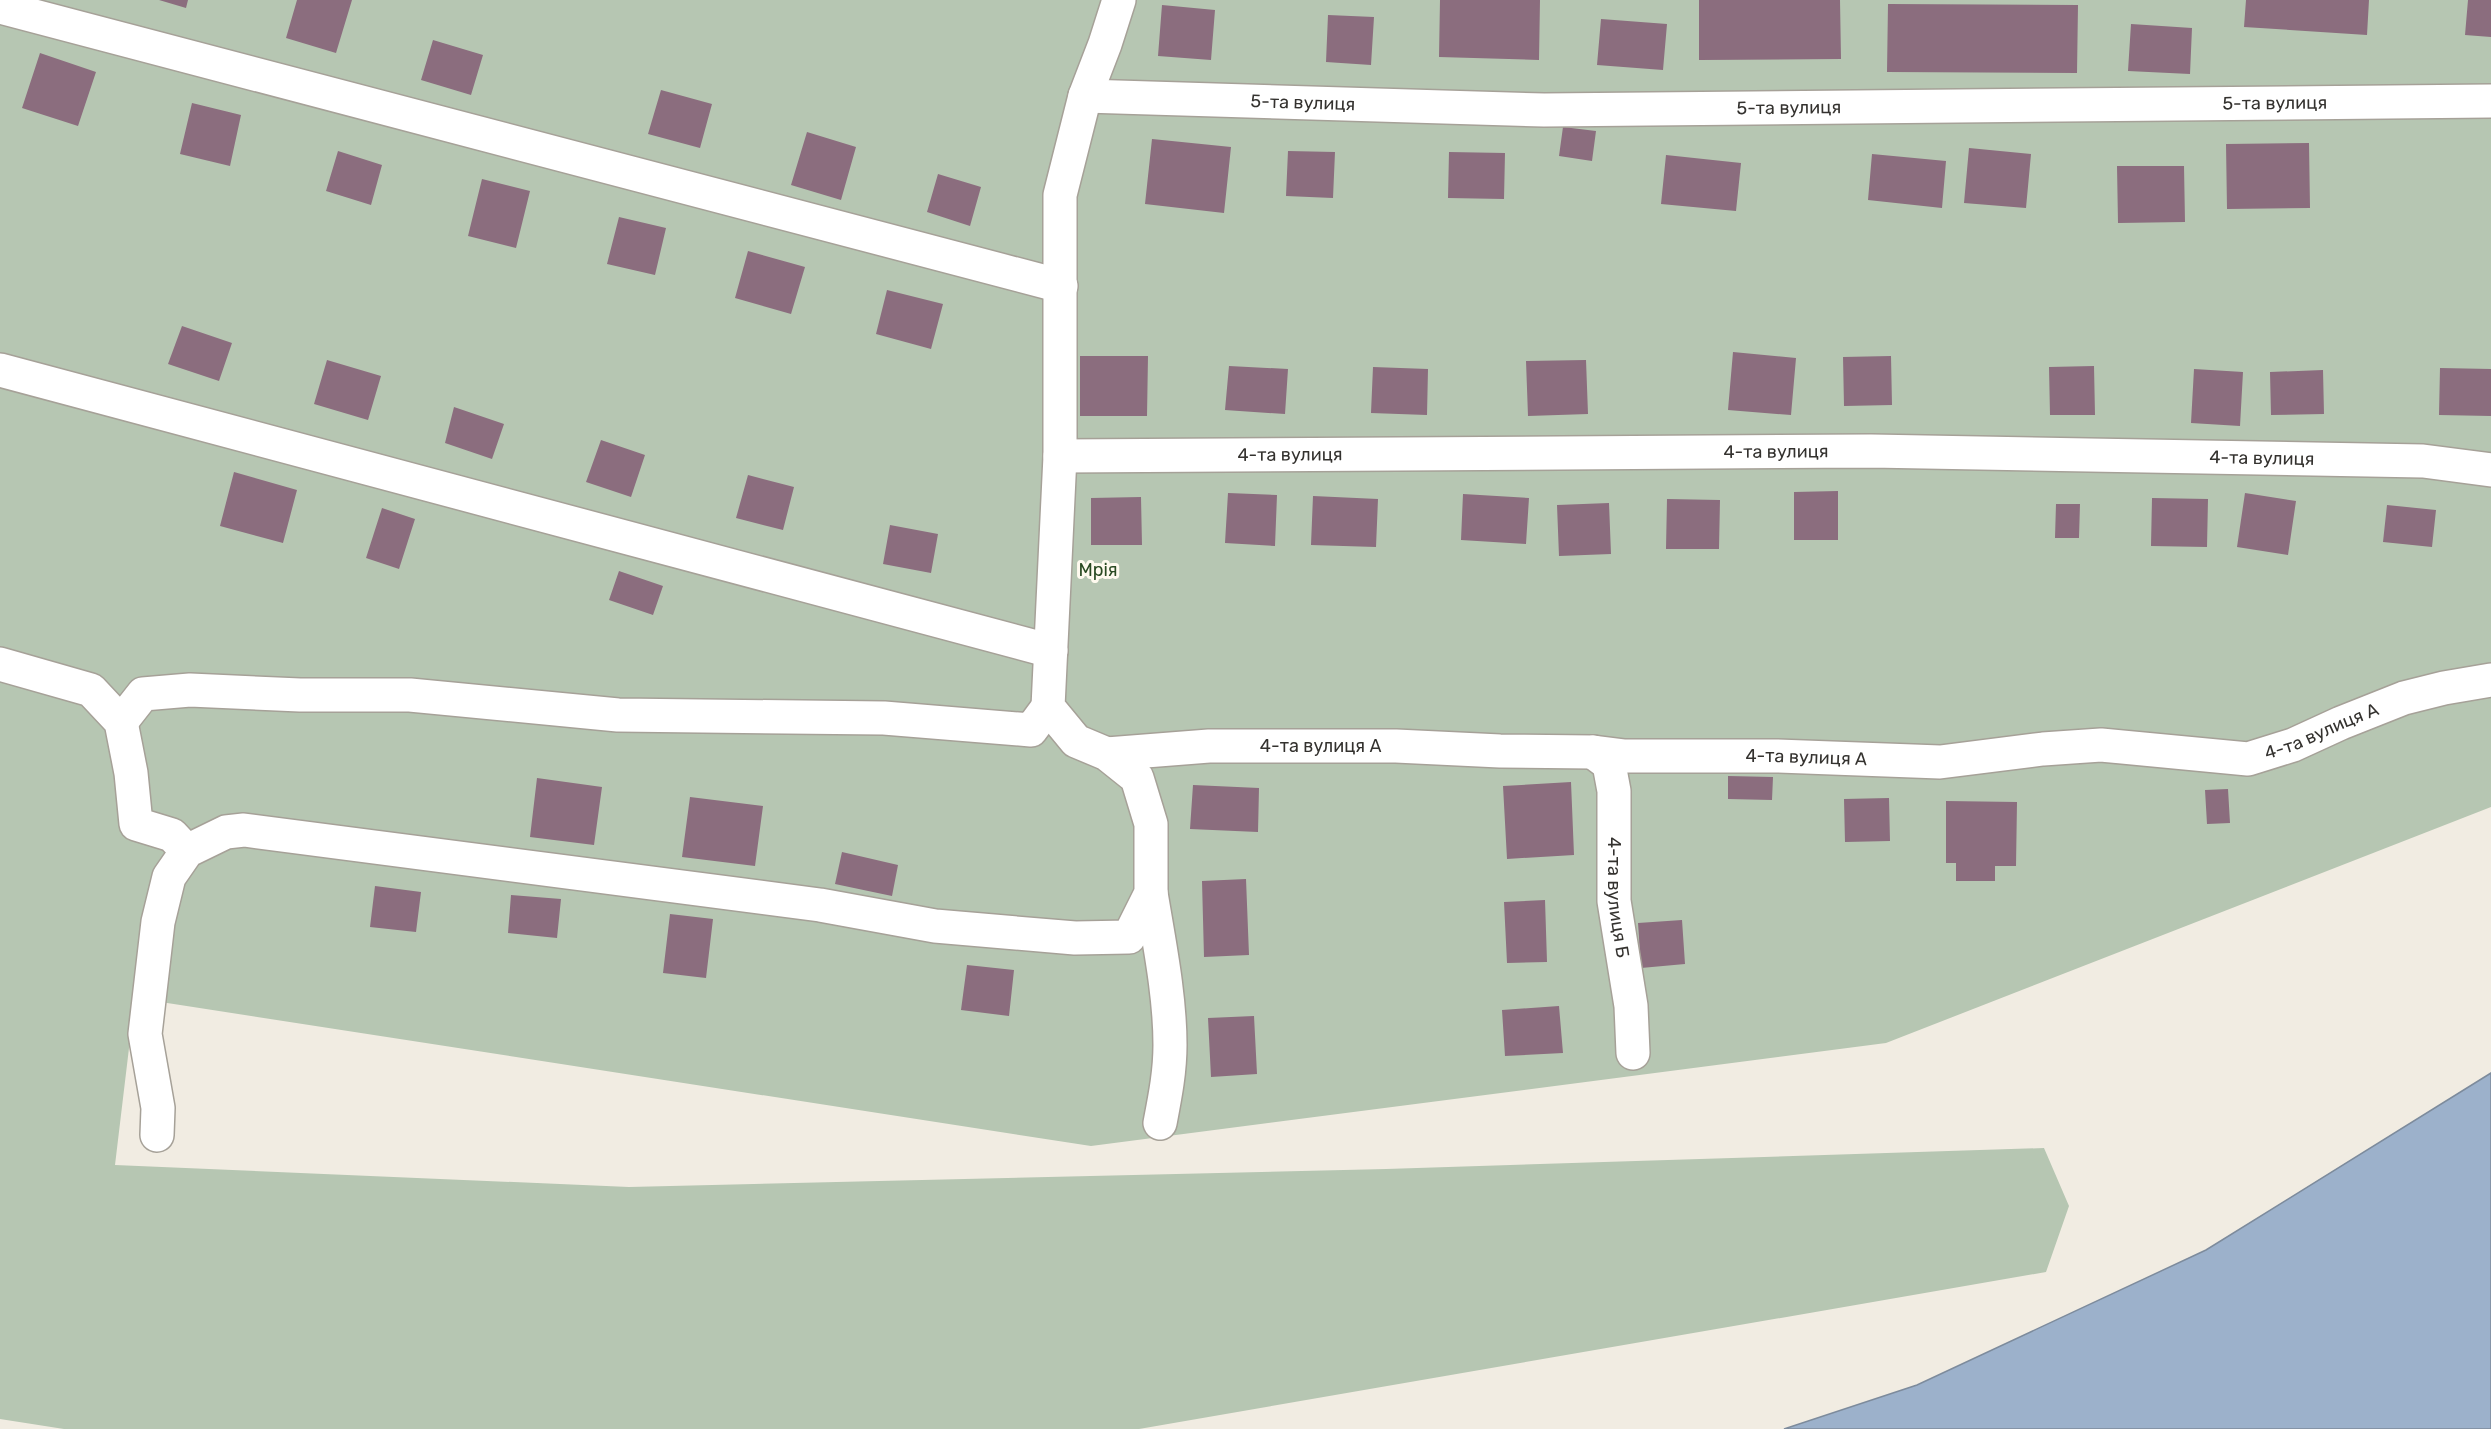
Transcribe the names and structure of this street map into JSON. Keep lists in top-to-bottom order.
{
  "streets": {
    "street": [
      "5-та вулиця",
      "4-та вулиця",
      "4-та вулиця А",
      "4-та вулиця Б"
    ]
  },
  "crossings": [
    ["4-та вулиця А", "4-та вулиця Б"]
  ],
  "parks": ["Мрія"]
}
